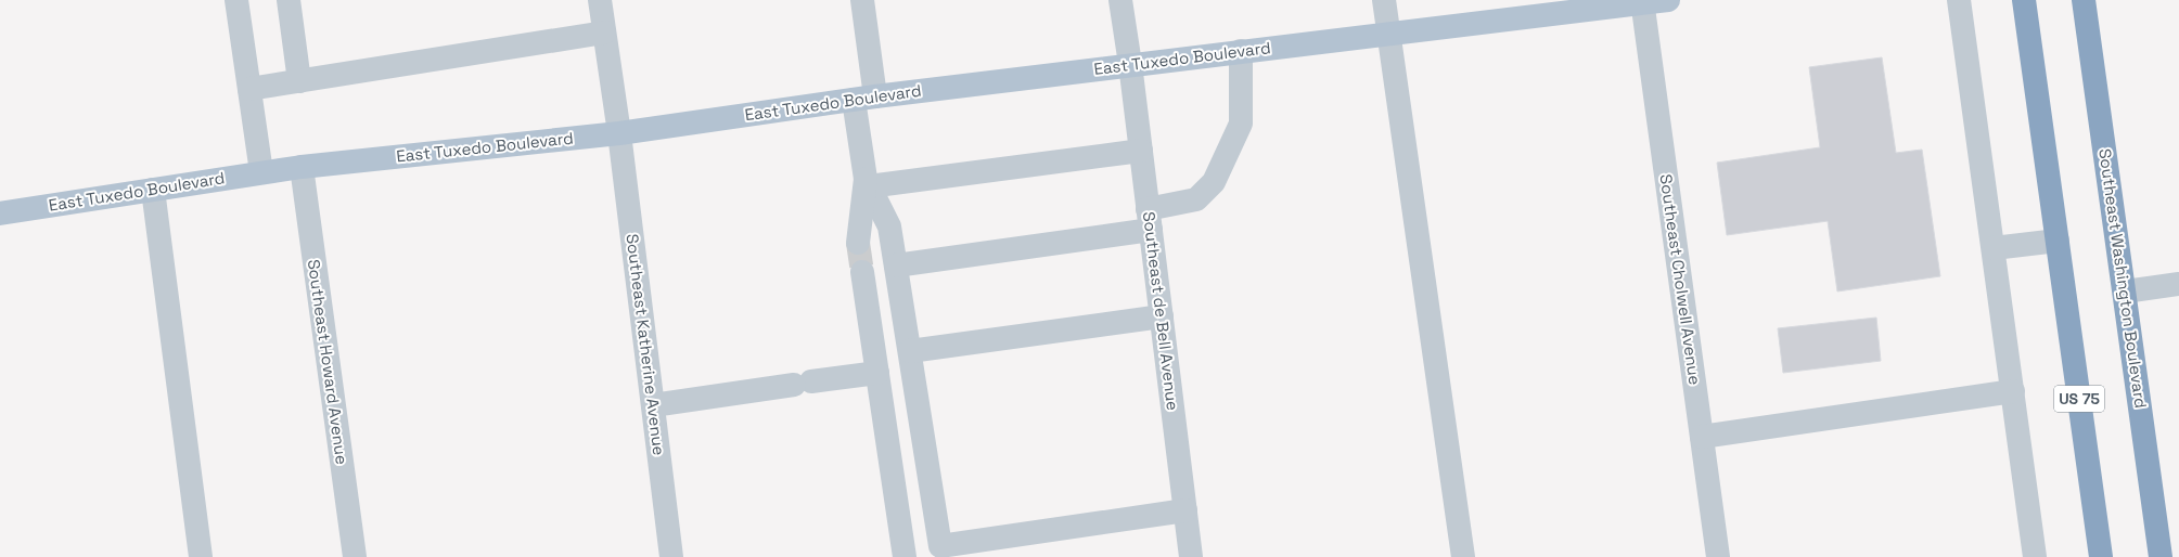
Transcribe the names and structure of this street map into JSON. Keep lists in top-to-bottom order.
{
  "streets": {
    "highway": ["Southeast Washington Boulevard", "US 75"],
    "main road": ["East Tuxedo Boulevard"],
    "street": [
      "Southeast Cholwell Avenue",
      "Southeast de Bell Avenue",
      "Southeast Katherine Avenue",
      "Southeast Howard Avenue"
    ]
  },
  "crossings": [
    ["East Tuxedo Boulevard", "Southeast Cholwell Avenue"],
    ["East Tuxedo Boulevard", "Southeast de Bell Avenue"],
    ["East Tuxedo Boulevard", "Southeast Katherine Avenue"],
    ["East Tuxedo Boulevard", "Southeast Howard Avenue"]
  ]
}
